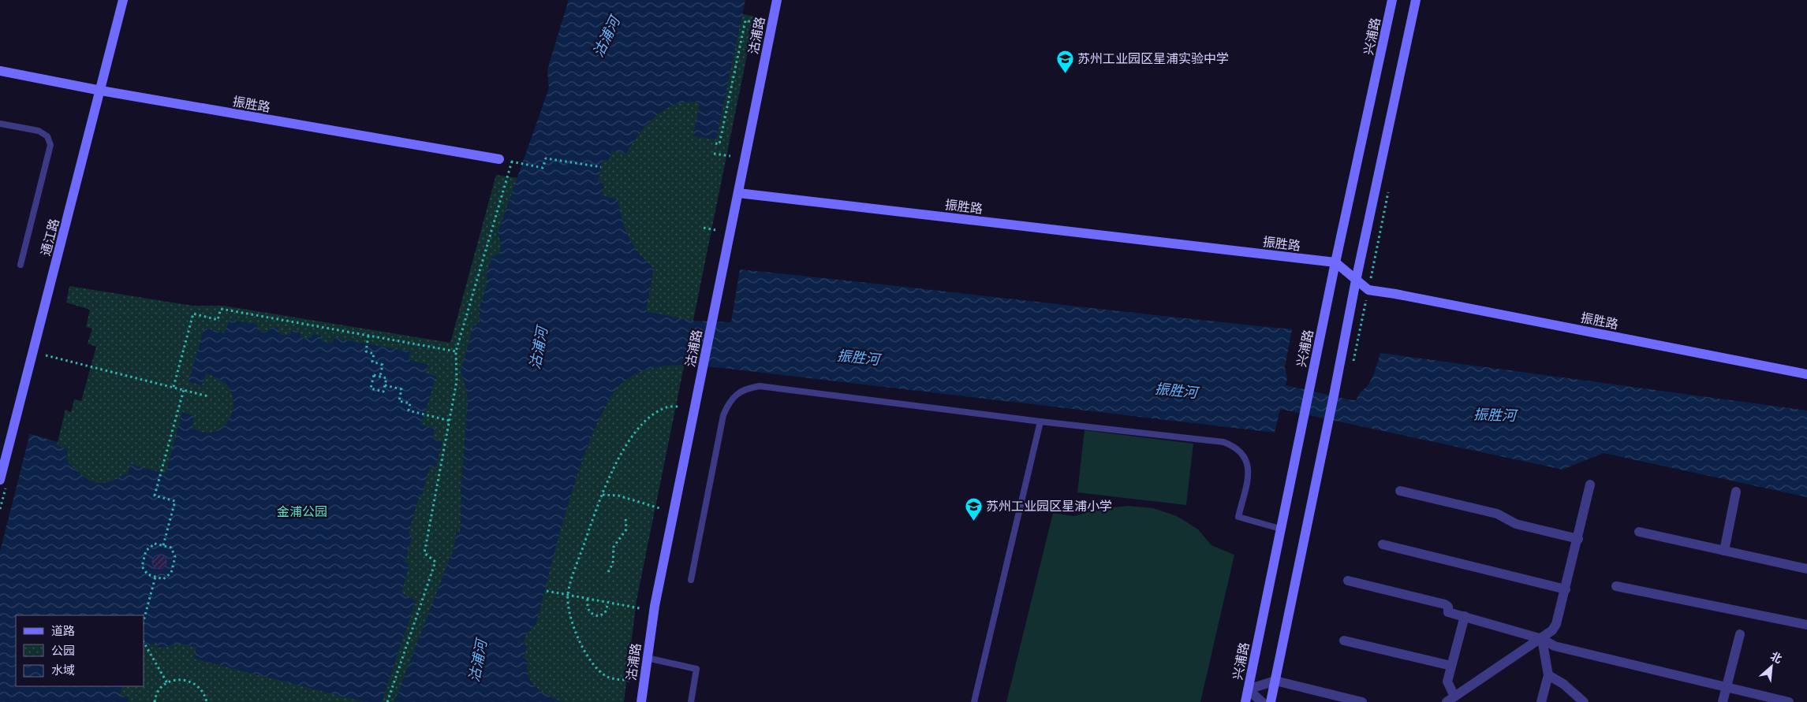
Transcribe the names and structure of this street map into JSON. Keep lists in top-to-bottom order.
{
  "streets": {
    "street": [
      "沽浦路",
      "兴浦路",
      "振胜路",
      "通江路"
    ]
  },
  "crossings": [
    ["沽浦路", "振胜路"],
    ["兴浦路", "振胜路"],
    ["振胜路", "通江路"]
  ],
  "water": ["沽浦河", "振胜河"],
  "parks": ["金浦公园"],
  "places": {
    "school or university": ["苏州工业园区星浦实验中学", "苏州工业园区星浦小学"]
  },
  "legend": ["道路", "公园", "水域"],
  "north": "top right"
}
